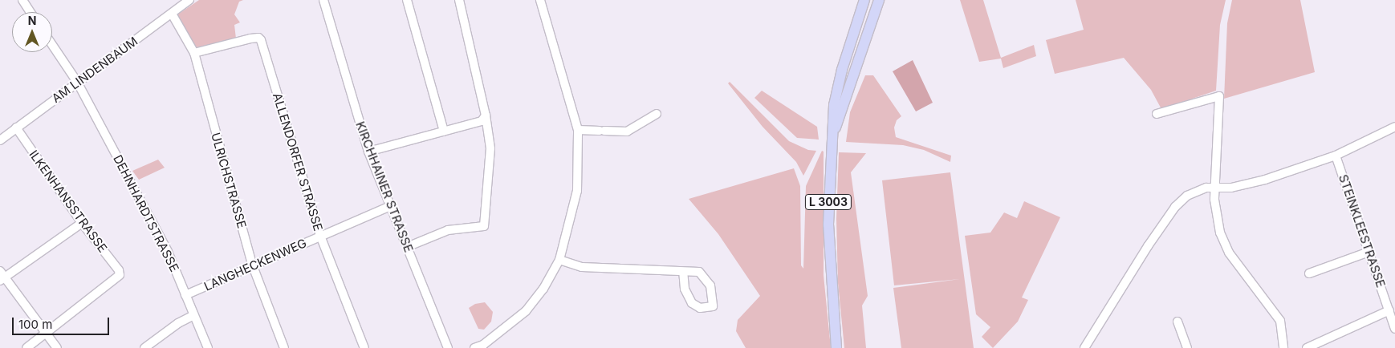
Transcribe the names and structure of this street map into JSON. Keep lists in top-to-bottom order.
{
  "streets": {
    "main road": ["L 3003"],
    "street": [
      "AM LINDENBAUM",
      "ALLENDORFER STRASSE",
      "ULRICHSTRASSE",
      "KIRCHHAINER STRASSE",
      "ILKENHANSSTRASSE",
      "DEHNHARDTSTRASSE",
      "STEINKLEESTRASSE",
      "LANGHECKENWEG"
    ]
  },
  "crossings": [
    ["AM LINDENBAUM", "ULRICHSTRASSE"],
    ["AM LINDENBAUM", "ILKENHANSSTRASSE"],
    ["AM LINDENBAUM", "DEHNHARDTSTRASSE"],
    ["ALLENDORFER STRASSE", "ULRICHSTRASSE"],
    ["ALLENDORFER STRASSE", "LANGHECKENWEG"],
    ["ULRICHSTRASSE", "LANGHECKENWEG"],
    ["KIRCHHAINER STRASSE", "LANGHECKENWEG"],
    ["DEHNHARDTSTRASSE", "LANGHECKENWEG"]
  ],
  "scale_bar": "100 m",
  "north": "top"
}
